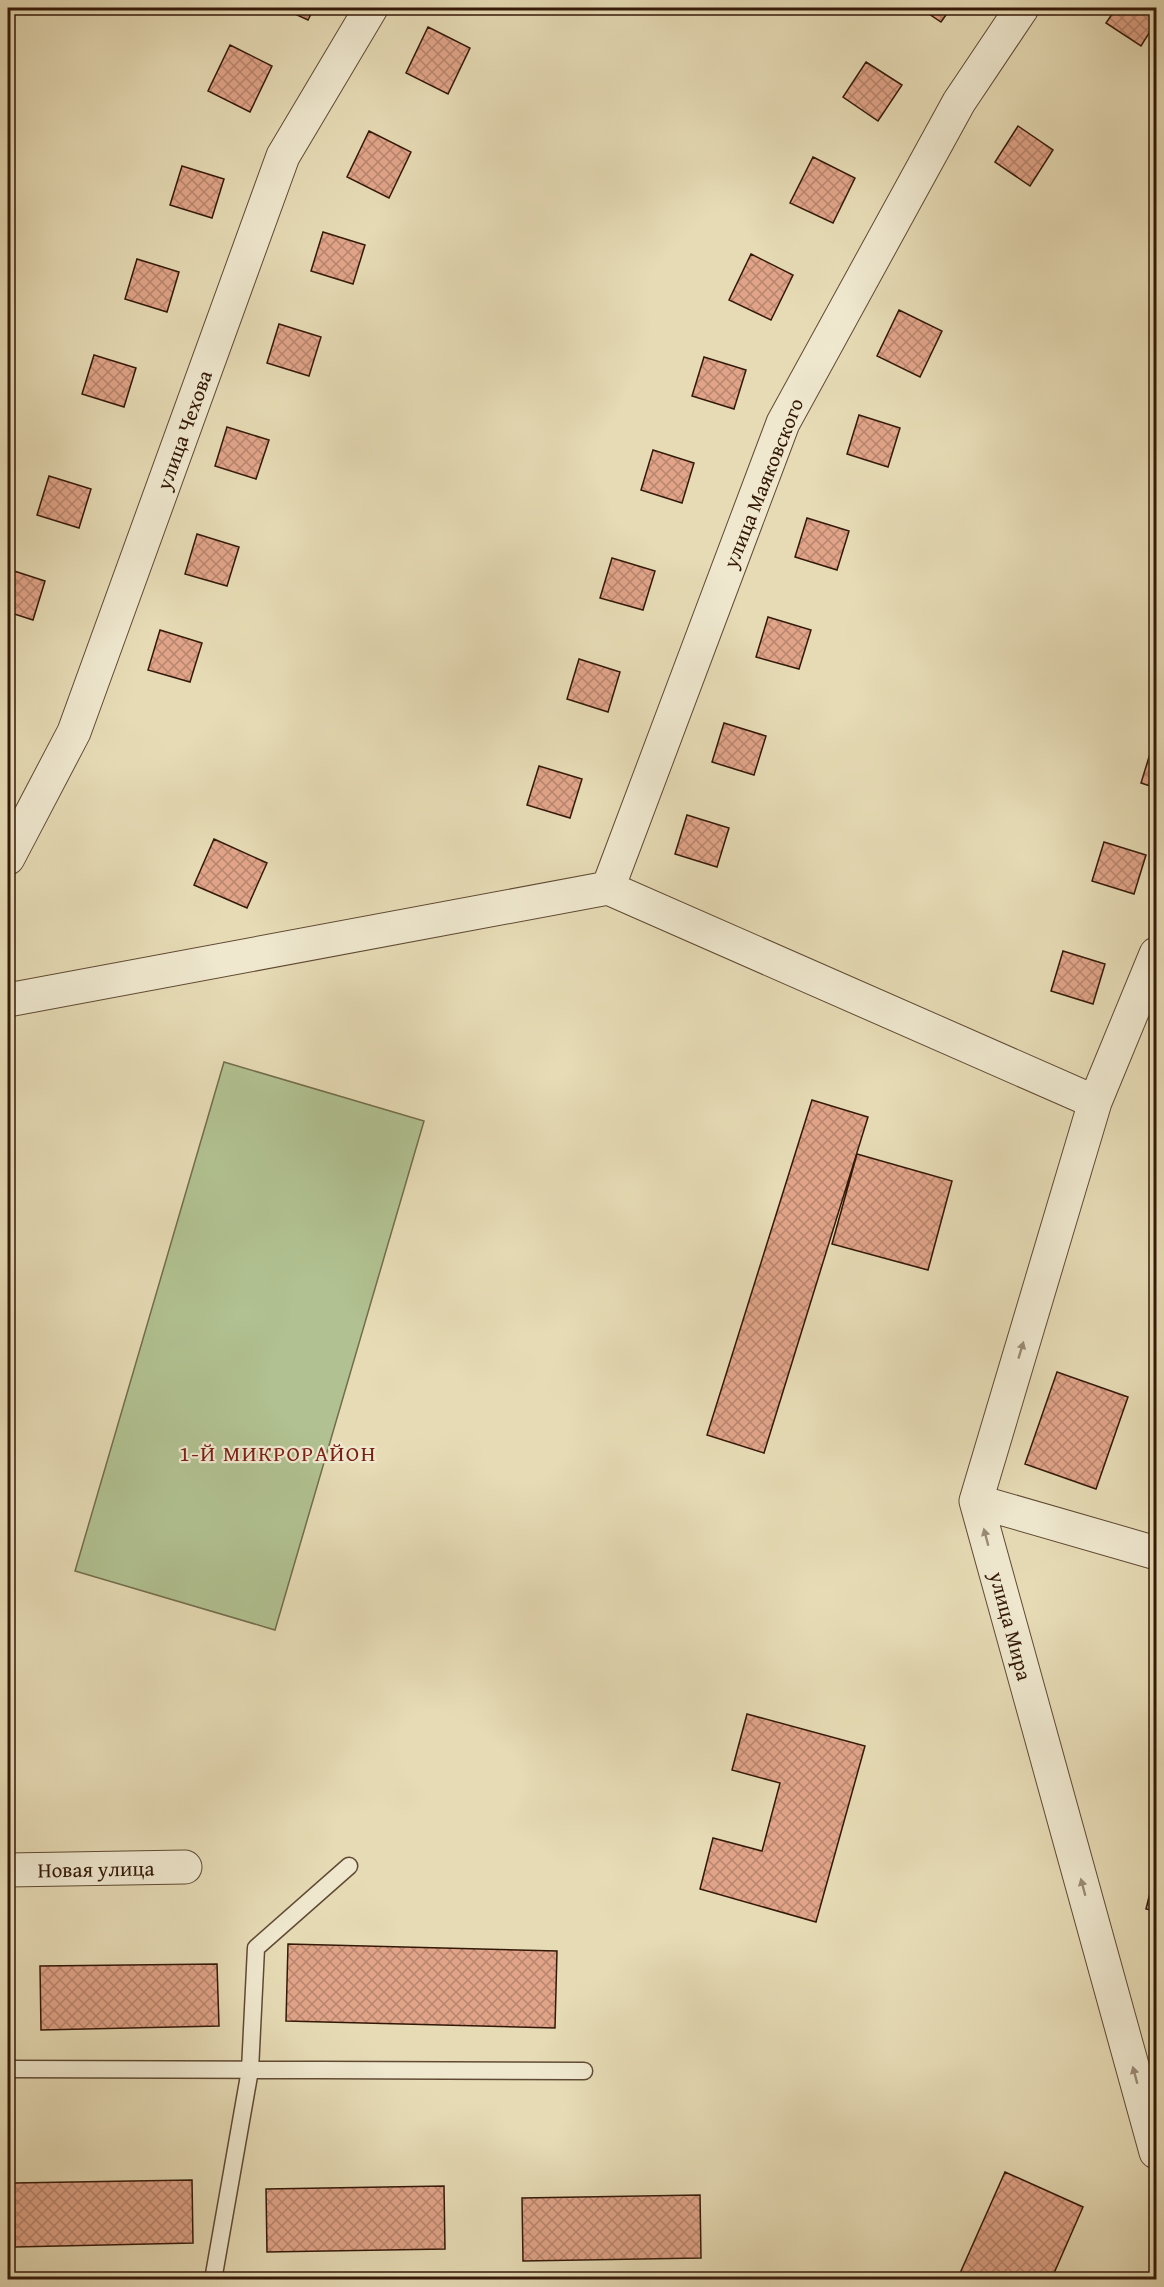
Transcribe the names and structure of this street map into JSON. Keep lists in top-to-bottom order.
{
  "streets": {
    "street": [
      "улица Чехова",
      "улица Маяковского",
      "улица Мира",
      "Новая улица"
    ]
  },
  "one_way": ["улица Мира"],
  "districts": ["1-Й МИКРОРАЙОН"]
}
